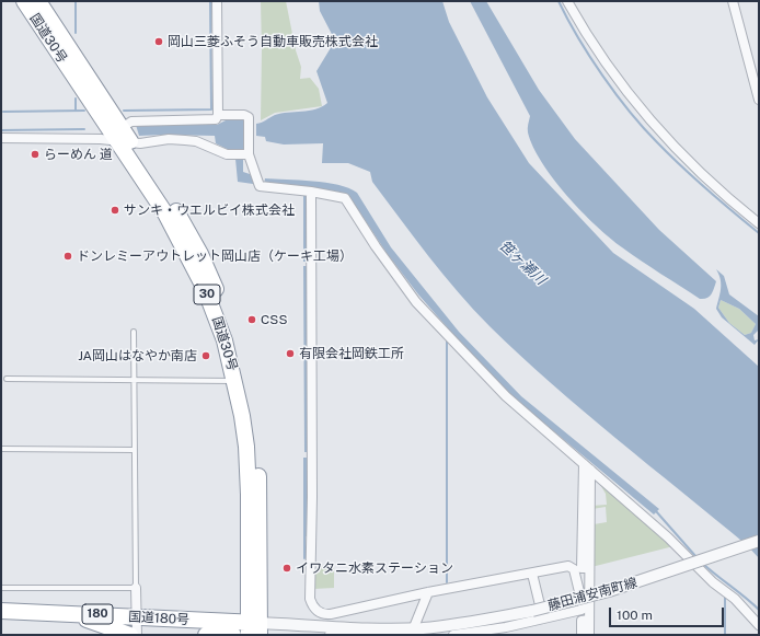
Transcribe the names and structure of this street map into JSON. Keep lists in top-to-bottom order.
{
  "streets": {
    "highway": [
      "国道30号",
      "30",
      "180",
      "国道180号"
    ],
    "street": ["藤田浦安南町線"]
  },
  "crossings": [
    ["国道30号", "藤田浦安南町線"],
    ["国道30号", "国道180号"],
    ["藤田浦安南町線", "国道180号"]
  ],
  "water": ["笹ヶ瀬川"],
  "places": [
    "岡山三菱ふそう自動車販売株式会社",
    "らーめん 道",
    "サンキ・ウエルビイ株式会社",
    "ドンレミーアウトレット岡山店（ケーキ工場）",
    "CSS",
    "有限会社岡鉄工所",
    "JA岡山はなやか南店",
    "イワタニ水素ステーション"
  ],
  "scale_bar": "100 m"
}
